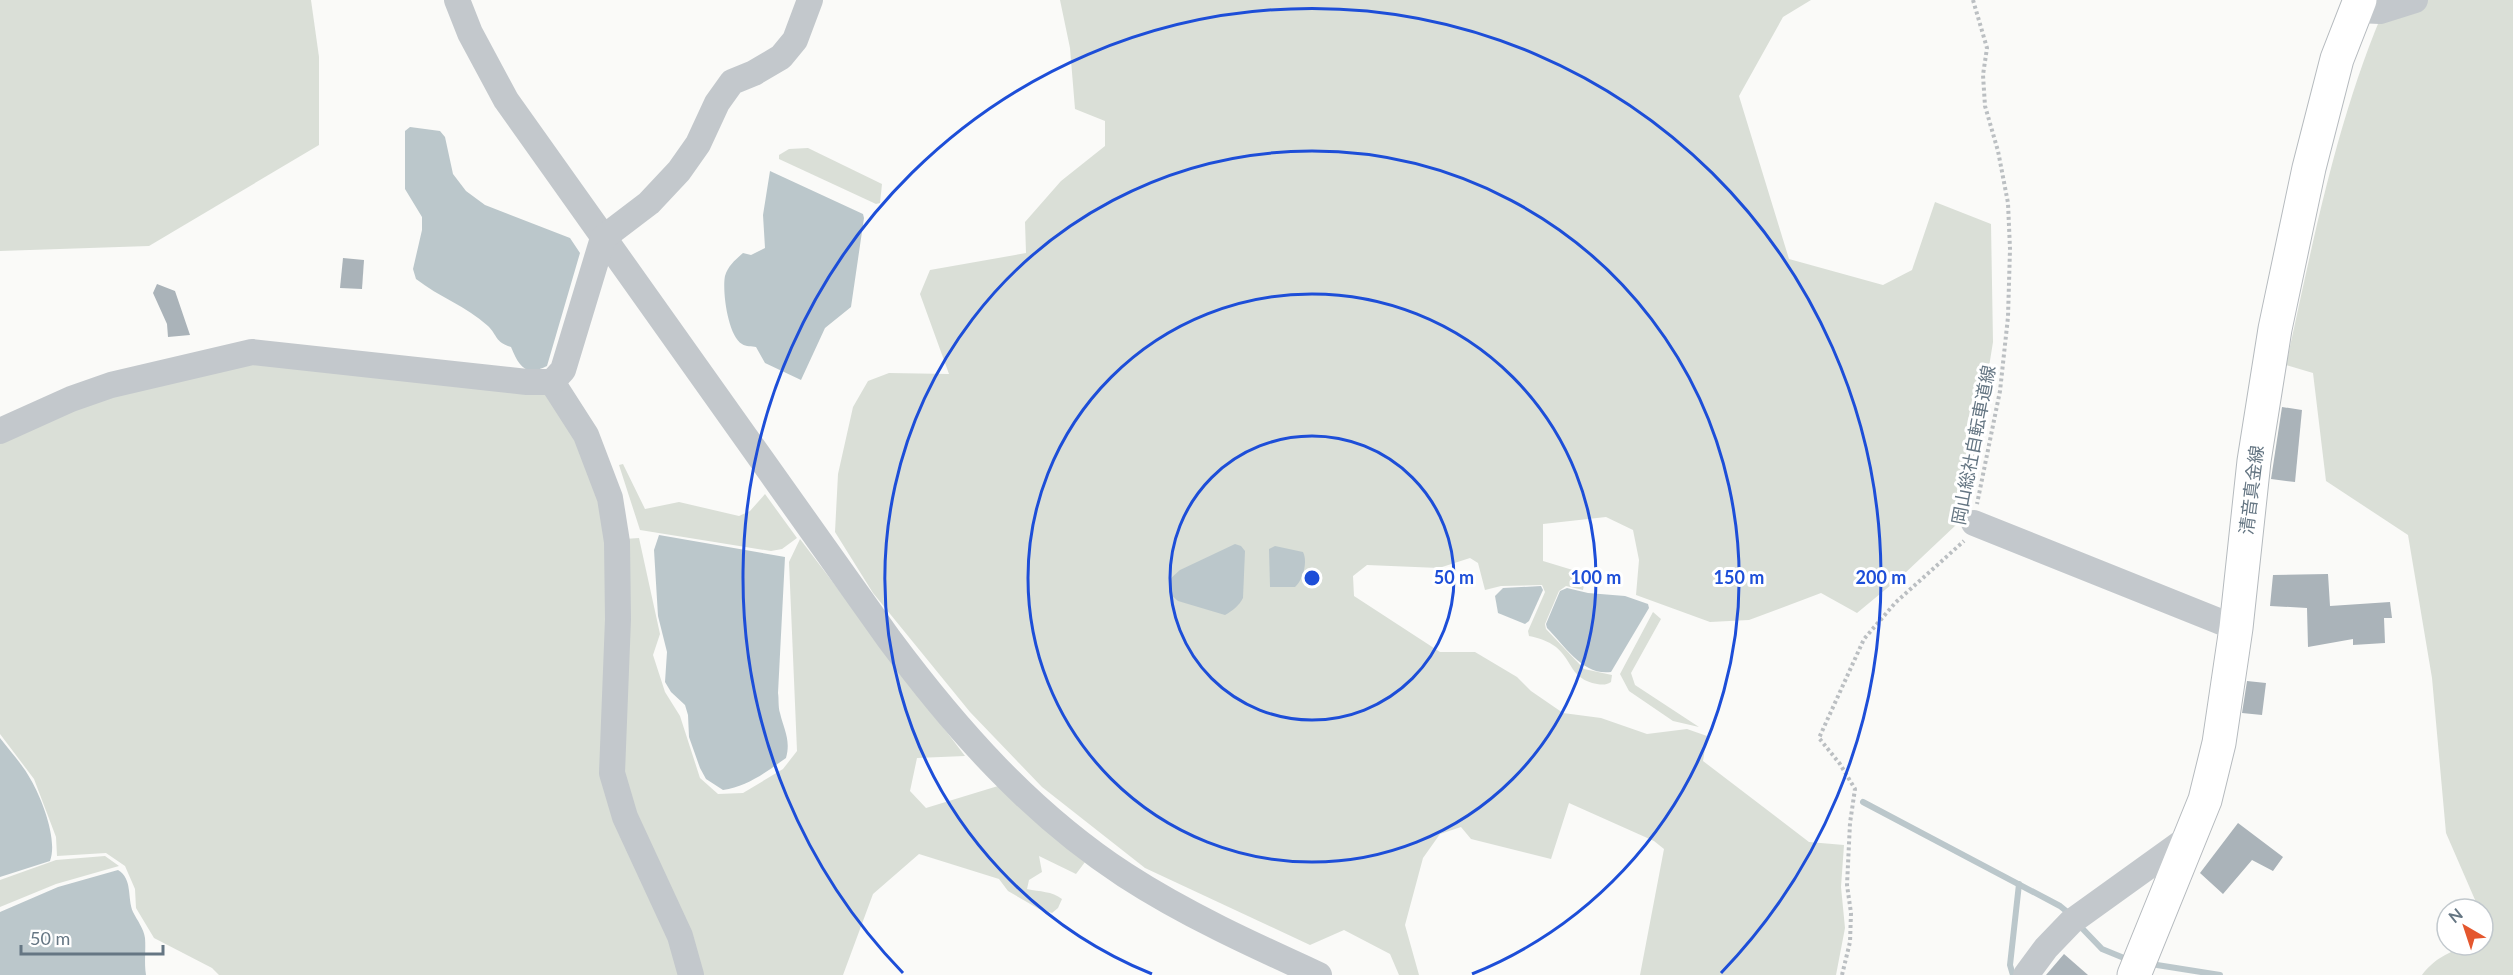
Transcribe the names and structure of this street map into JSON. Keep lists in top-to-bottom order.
{
  "streets": {
    "main road": ["清音真金線"],
    "path": ["岡山総社自転車道線"]
  },
  "scale_bar": "50 m",
  "north": "top left",
  "rings": [
    "50 m",
    "100 m",
    "150 m",
    "200 m"
  ]
}
